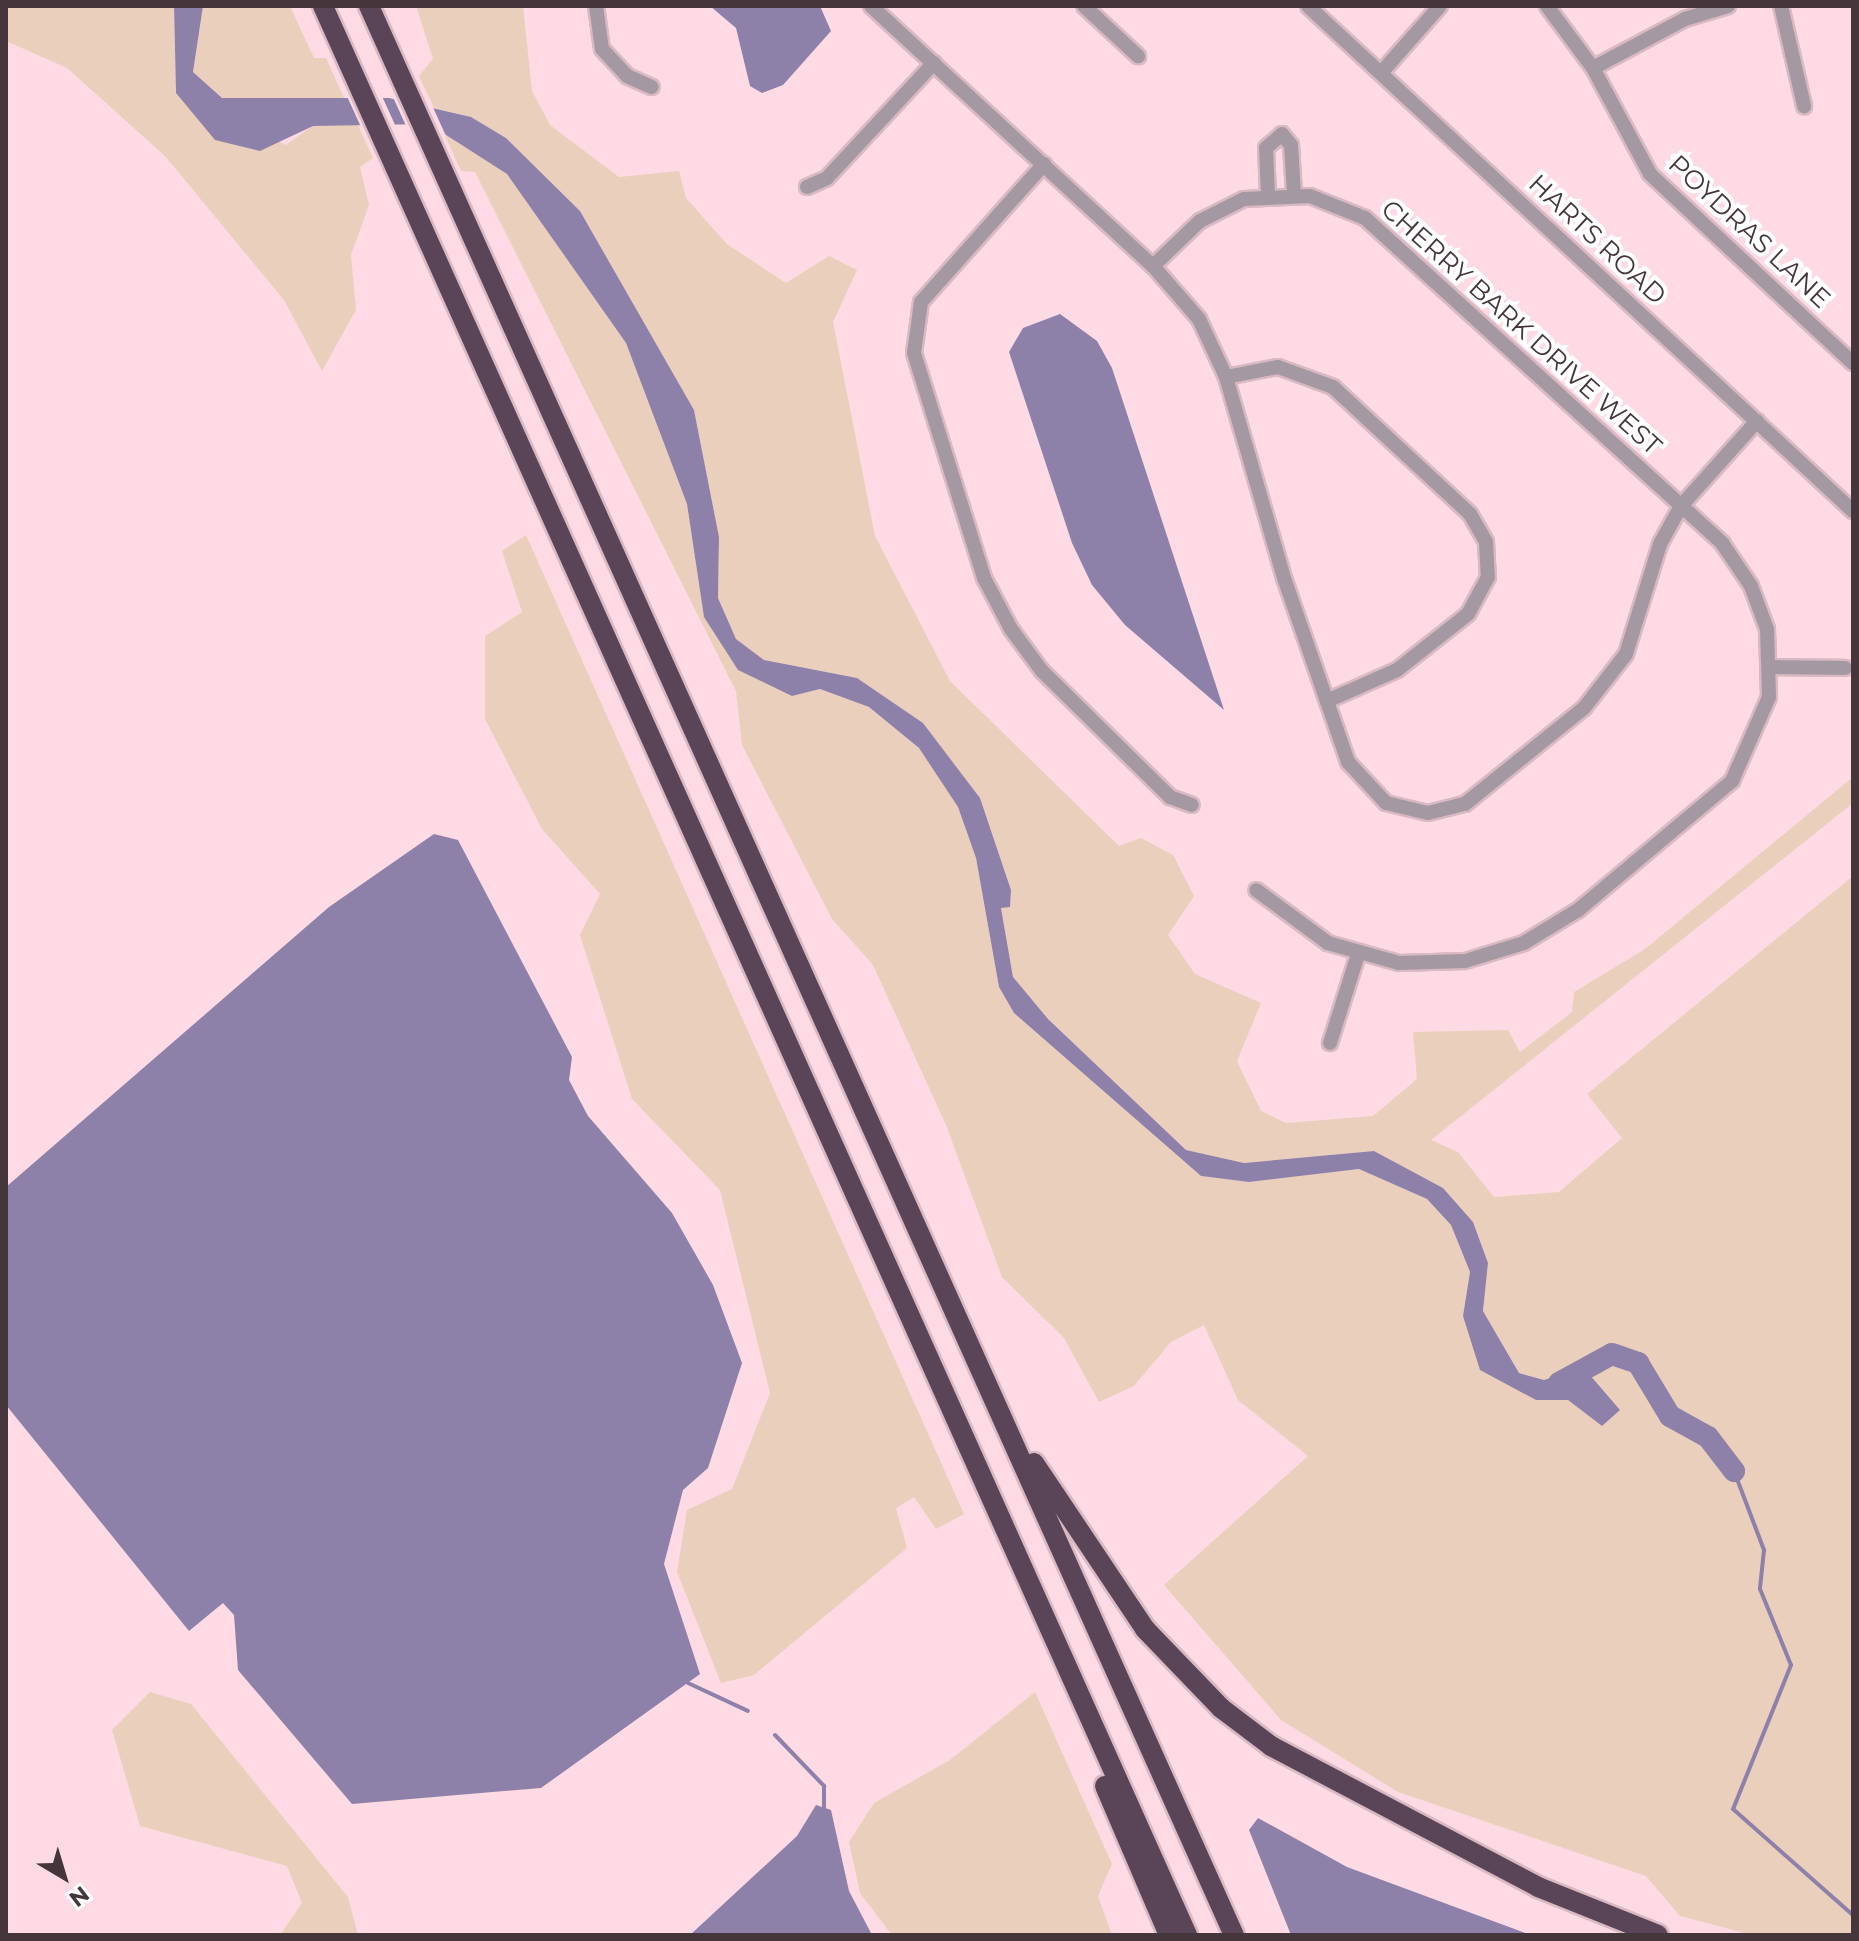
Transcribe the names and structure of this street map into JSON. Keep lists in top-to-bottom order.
{
  "streets": {
    "street": ["POYDRAS LANE", "HARTS ROAD", "CHERRY BARK DRIVE WEST"]
  },
  "north": "bottom right"
}
